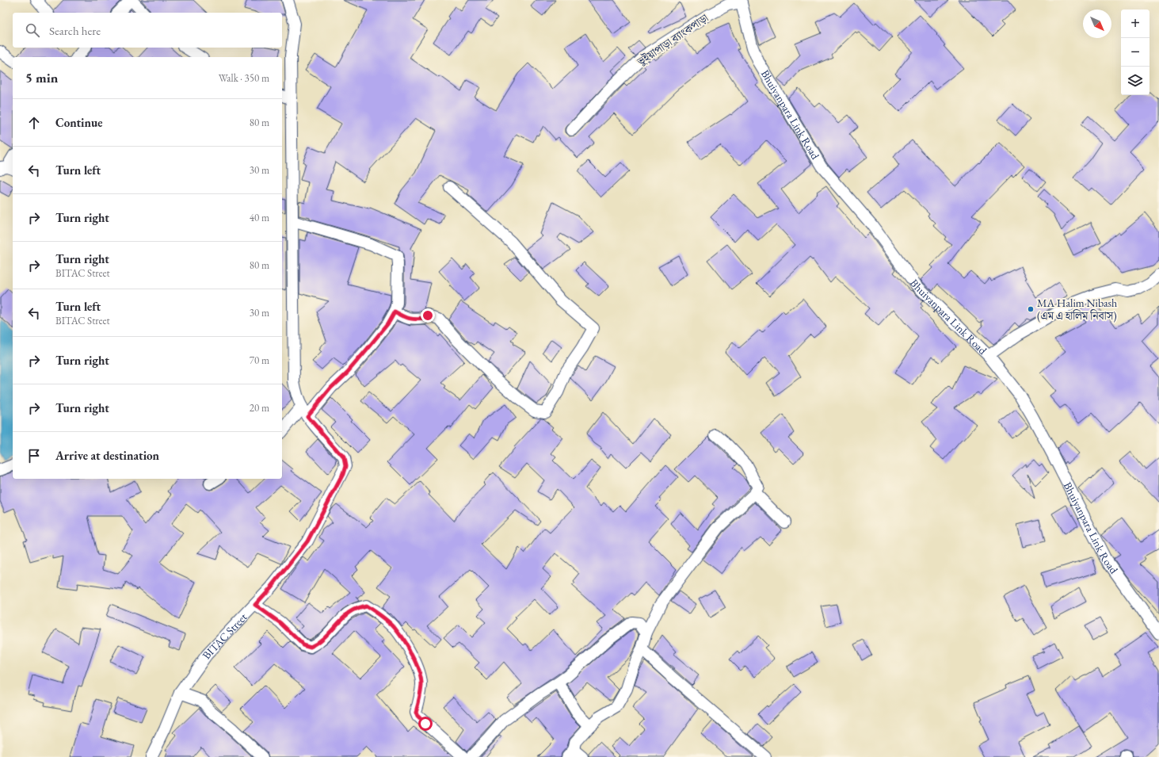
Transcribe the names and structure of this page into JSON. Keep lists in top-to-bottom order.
{
  "streets": {
    "street": ["ভুইয়াপাড়া ব্যাংকপাড়া", "Bhuiyanpara Link Road", "BITAC Street"]
  },
  "crossings": [
    ["ভুইয়াপাড়া ব্যাংকপাড়া", "Bhuiyanpara Link Road"]
  ],
  "places": ["MA Halim Nibash (এম এ হালিম নিবাস)"],
  "north": "bottom right",
  "page": {
    "map_buttons": ["+", "−"],
    "search": "Search here",
    "heading": ["5 min", "Walk · 350 m"],
    "list": [
      ["Continue", "80 m"],
      ["Turn left", "30 m"],
      ["Turn right", "40 m"],
      ["Turn right", "BITAC Street", "80 m"],
      ["Turn left", "BITAC Street", "30 m"],
      ["Turn right", "70 m"],
      ["Turn right", "20 m"],
      "Arrive at destination"
    ]
  }
}
